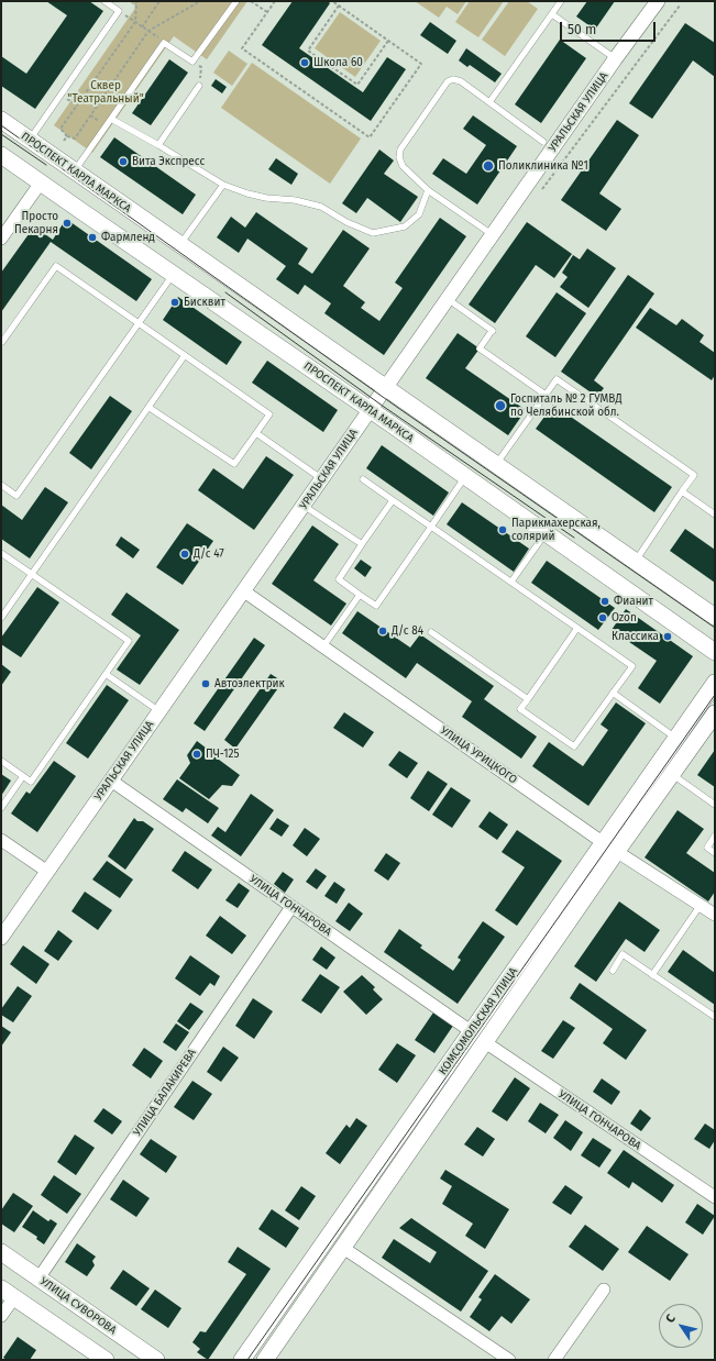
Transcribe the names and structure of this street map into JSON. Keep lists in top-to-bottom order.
{
  "streets": {
    "main road": ["ПРОСПЕКТ КАРЛА МАРКСА", "КОМСОМОЛЬСКАЯ УЛИЦА", "УЛИЦА СУВОРОВА"],
    "street": [
      "УРАЛЬСКАЯ УЛИЦА",
      "УЛИЦА УРИЦКОГО",
      "УЛИЦА ГОНЧАРОВА",
      "УЛИЦА БАЛАКИРЕВА"
    ]
  },
  "crossings": [
    ["УРАЛЬСКАЯ УЛИЦА", "ПРОСПЕКТ КАРЛА МАРКСА"],
    ["УРАЛЬСКАЯ УЛИЦА", "УЛИЦА УРИЦКОГО"],
    ["УРАЛЬСКАЯ УЛИЦА", "УЛИЦА ГОНЧАРОВА"],
    ["УЛИЦА УРИЦКОГО", "КОМСОМОЛЬСКАЯ УЛИЦА"],
    ["УЛИЦА ГОНЧАРОВА", "КОМСОМОЛЬСКАЯ УЛИЦА"],
    ["УЛИЦА ГОНЧАРОВА", "УЛИЦА БАЛАКИРЕВА"],
    ["УЛИЦА БАЛАКИРЕВА", "УЛИЦА СУВОРОВА"]
  ],
  "parks": ["Сквер \"Театральный\""],
  "places": [
    "Школа 60",
    "Вита Экспресс",
    "Поликлиника №1",
    "Просто Пекарня",
    "Фармленд",
    "Бисквит",
    "Госпиталь № 2 ГУМВД по Челябинской обл.",
    "Парикмахерская, солярий",
    "Д/с 47",
    "Фианит",
    "Ozon",
    "Д/с 84",
    "Классика",
    "Автоэлектрик",
    "ПЧ-125"
  ],
  "scale_bar": "50 m",
  "north": "top left"
}
